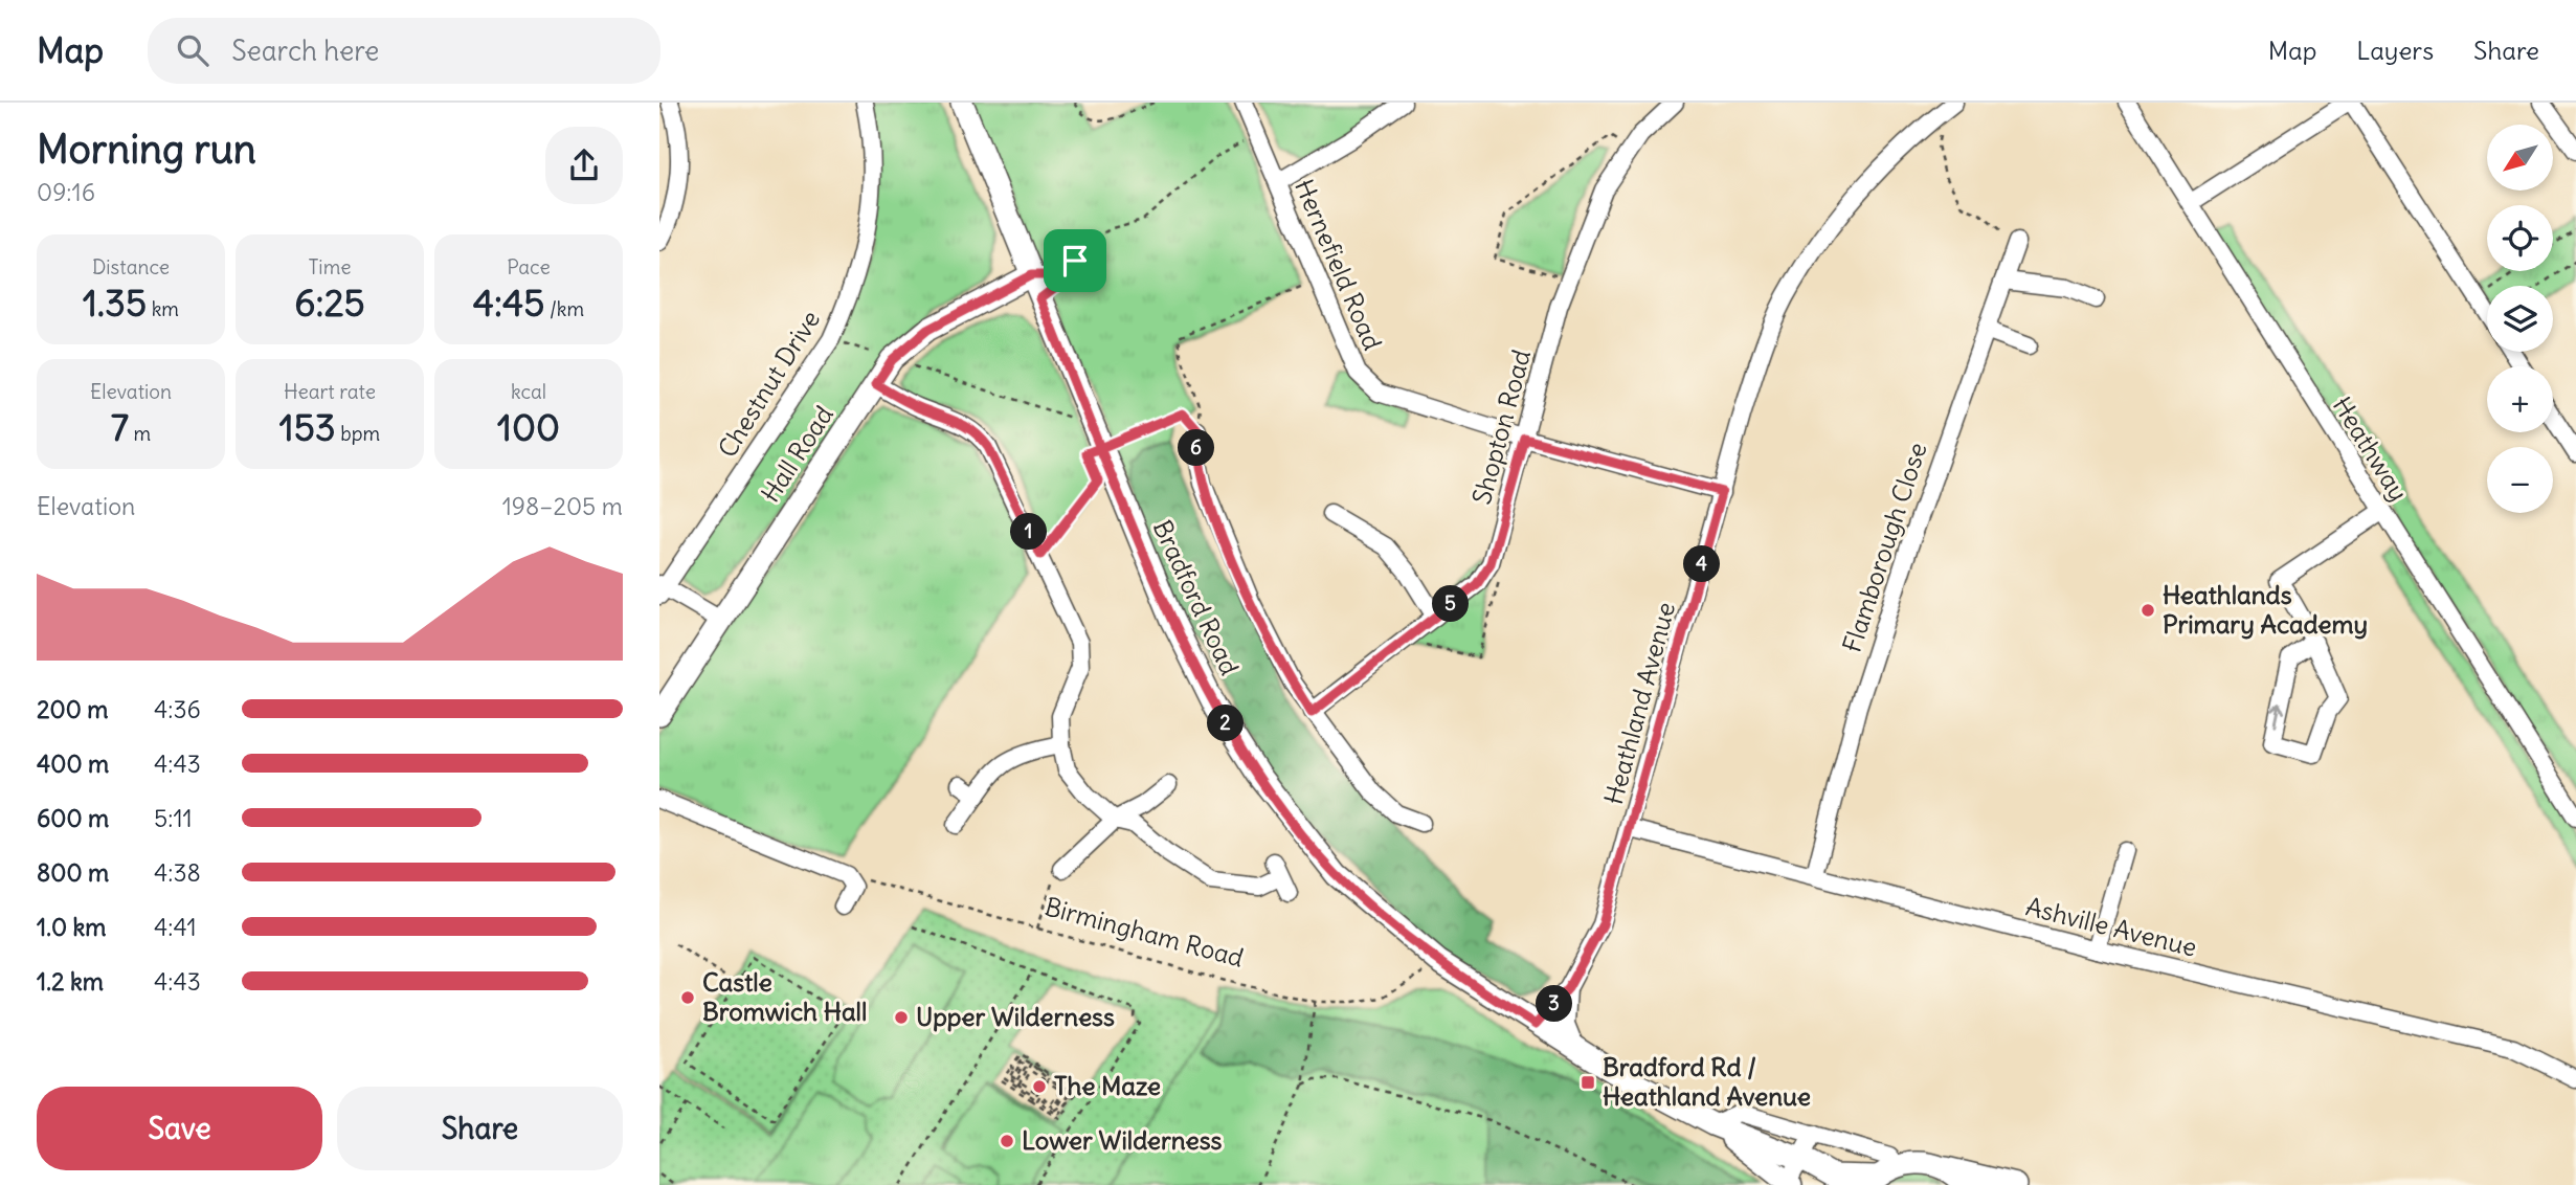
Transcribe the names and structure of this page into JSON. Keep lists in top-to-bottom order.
{
  "streets": {
    "main road": ["Hall Road", "Bradford Road"],
    "street": [
      "Hernefield Road",
      "Chestnut Drive",
      "Shopton Road",
      "Heathway",
      "Flamborough Close",
      "Heathland Avenue",
      "Ashville Avenue"
    ],
    "path": ["Birmingham Road"]
  },
  "crossings": [
    ["Hernefield Road", "Shopton Road"],
    ["Hernefield Road", "Heathland Avenue"],
    ["Hall Road", "Bradford Road"],
    ["Flamborough Close", "Ashville Avenue"],
    ["Bradford Road", "Heathland Avenue"],
    ["Heathland Avenue", "Ashville Avenue"]
  ],
  "places": {
    "other": [
      "Heathlands Primary Academy",
      "Castle Bromwich Hall",
      "Upper Wilderness",
      "The Maze",
      "Lower Wilderness"
    ],
    "transit": ["Bradford Rd / Heathland Avenue"]
  },
  "north": "bottom left",
  "page": {
    "header": "Map",
    "search": "Search here",
    "nav": ["Map", "Layers", "Share"],
    "heading": ["Morning run", "09:16"],
    "map_buttons": ["+", "−"],
    "stats": [
      ["Distance", "1.35 km"],
      ["Time", "6:25"],
      ["Pace", "4:45 /km"],
      ["Elevation", "7 m"],
      ["Heart rate", "153 bpm"],
      ["kcal", "100"]
    ],
    "pins": [
      "6",
      "1",
      "4",
      "5",
      "2",
      "3"
    ],
    "chart": ["Elevation", "198–205 m"],
    "list": [
      {
        "name": "200 m",
        "note": "4:36"
      },
      {
        "name": "400 m",
        "note": "4:43"
      },
      {
        "name": "600 m",
        "note": "5:11"
      },
      {
        "name": "800 m",
        "note": "4:38"
      },
      {
        "name": "1.0 km",
        "note": "4:41"
      },
      {
        "name": "1.2 km",
        "note": "4:43"
      }
    ],
    "buttons": ["Save", "Share"]
  }
}
